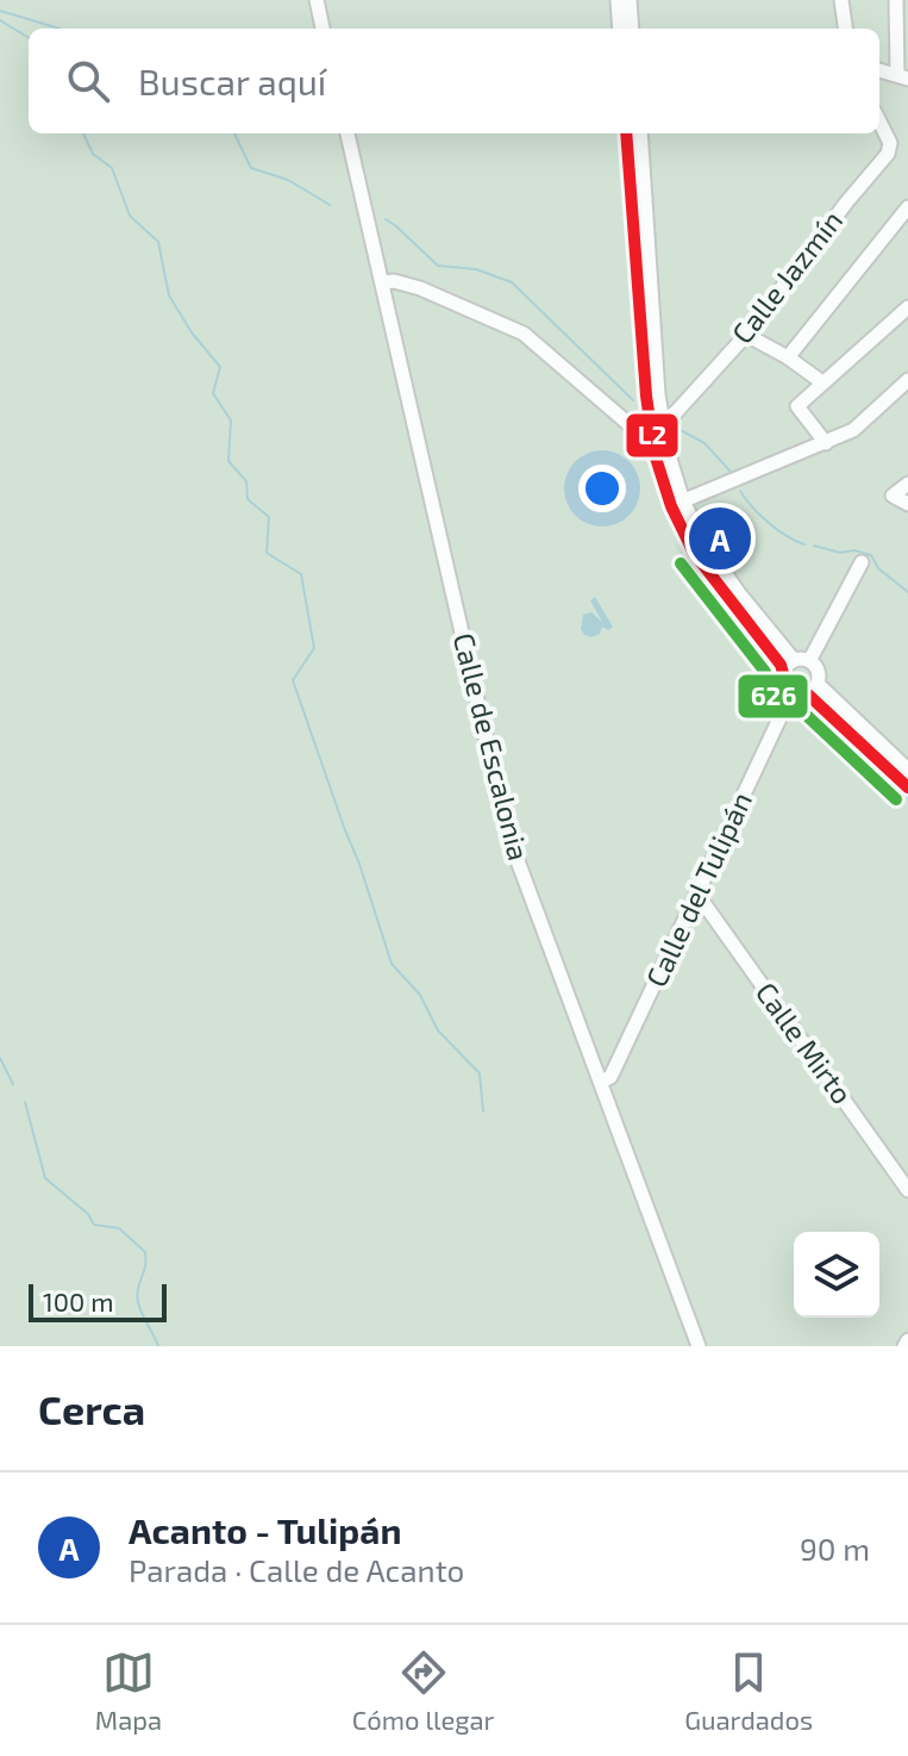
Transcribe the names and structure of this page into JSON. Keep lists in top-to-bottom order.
{
  "streets": {
    "street": [
      "Calle Jazmín",
      "Calle de Escalonia",
      "Calle del Tulipán",
      "Calle Mirto"
    ]
  },
  "crossings": [
    ["Calle de Escalonia", "Calle del Tulipán"],
    ["Calle del Tulipán", "Calle Mirto"]
  ],
  "lines": ["transit line L2", "transit line 626"],
  "scale_bar": "100 m",
  "page": {
    "search": "Buscar aquí",
    "pins": "A",
    "scale": "100 m",
    "heading": "Cerca",
    "list": [
      {
        "mark": "A",
        "name": "Acanto - Tulipán",
        "note": "Parada · Calle de Acanto",
        "value": "90 m"
      }
    ],
    "nav": ["Mapa", "Cómo llegar", "Guardados"]
  }
}
